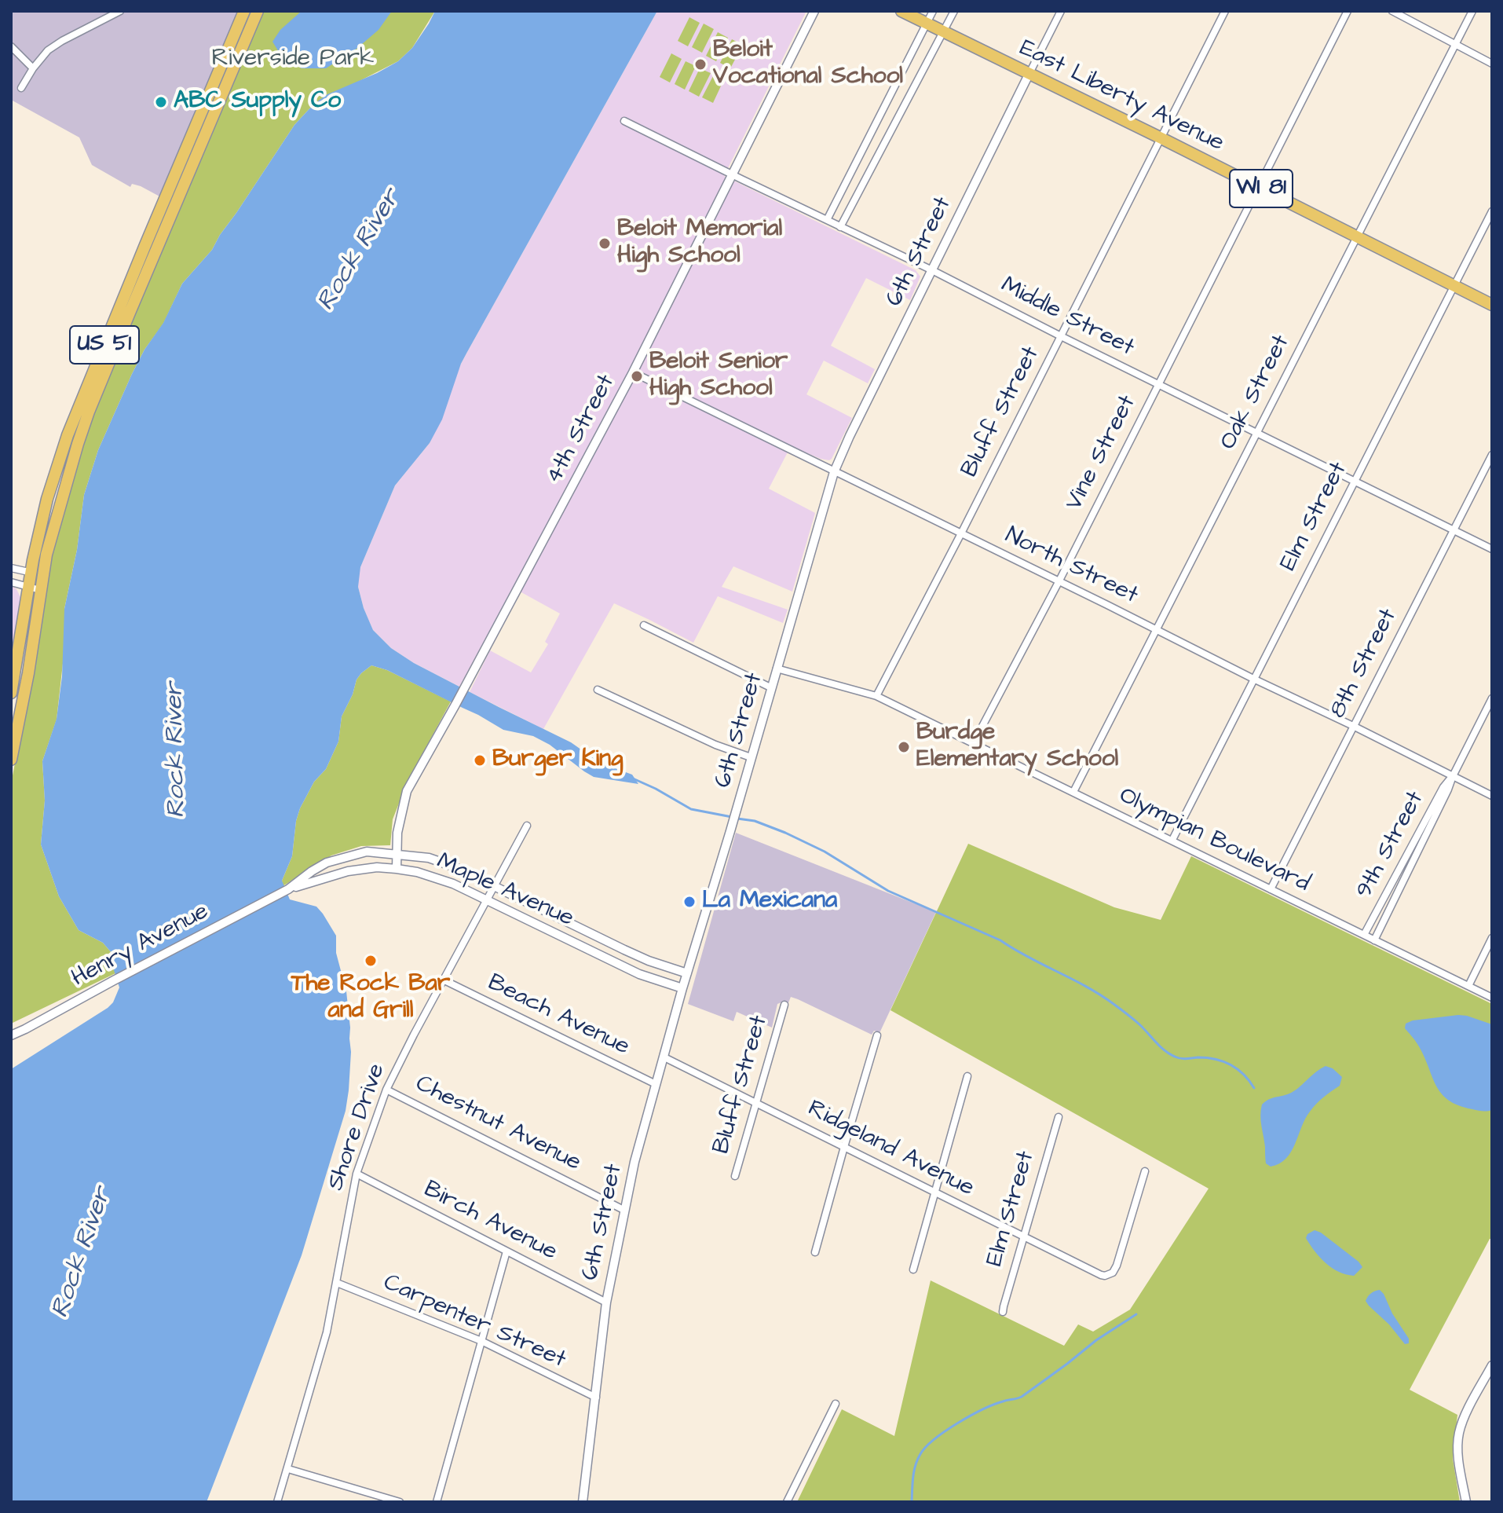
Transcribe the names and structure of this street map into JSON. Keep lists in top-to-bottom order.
{
  "streets": {
    "main road": ["East Liberty Avenue", "WI 81", "US 51"],
    "street": [
      "6th Street",
      "Middle Street",
      "Oak Street",
      "Bluff Street",
      "4th Street",
      "Vine Street",
      "Elm Street",
      "North Street",
      "8th Street",
      "Olympian Boulevard",
      "9th Street",
      "Maple Avenue",
      "Henry Avenue",
      "Beach Avenue",
      "Chestnut Avenue",
      "Shore Drive",
      "Ridgeland Avenue",
      "Birch Avenue",
      "Carpenter Street"
    ]
  },
  "crossings": [
    ["East Liberty Avenue", "6th Street"],
    ["East Liberty Avenue", "Oak Street"],
    ["East Liberty Avenue", "Bluff Street"],
    ["East Liberty Avenue", "Vine Street"],
    ["East Liberty Avenue", "Elm Street"],
    ["6th Street", "Middle Street"],
    ["6th Street", "North Street"],
    ["6th Street", "Olympian Boulevard"],
    ["6th Street", "Maple Avenue"],
    ["6th Street", "Beach Avenue"],
    ["6th Street", "Chestnut Avenue"],
    ["6th Street", "Ridgeland Avenue"],
    ["6th Street", "Birch Avenue"],
    ["6th Street", "Carpenter Street"],
    ["Middle Street", "Oak Street"],
    ["Middle Street", "Bluff Street"],
    ["Middle Street", "4th Street"],
    ["Middle Street", "Vine Street"],
    ["Middle Street", "Elm Street"],
    ["Middle Street", "8th Street"],
    ["Oak Street", "North Street"],
    ["Oak Street", "Olympian Boulevard"],
    ["Bluff Street", "North Street"],
    ["Bluff Street", "Olympian Boulevard"],
    ["Bluff Street", "Ridgeland Avenue"],
    ["4th Street", "North Street"],
    ["4th Street", "Maple Avenue"],
    ["Vine Street", "North Street"],
    ["Vine Street", "Olympian Boulevard"],
    ["Elm Street", "North Street"],
    ["Elm Street", "Olympian Boulevard"],
    ["Elm Street", "Ridgeland Avenue"],
    ["North Street", "8th Street"],
    ["North Street", "9th Street"],
    ["8th Street", "Olympian Boulevard"],
    ["Olympian Boulevard", "9th Street"],
    ["Maple Avenue", "Henry Avenue"],
    ["Maple Avenue", "Shore Drive"],
    ["Beach Avenue", "Shore Drive"],
    ["Chestnut Avenue", "Shore Drive"],
    ["Shore Drive", "Birch Avenue"],
    ["Shore Drive", "Carpenter Street"]
  ],
  "water": ["Rock River"],
  "parks": ["Riverside Park"],
  "places": [
    "Beloit Vocational School",
    "ABC Supply Co",
    "Beloit Memorial High School",
    "Beloit Senior High School",
    "Burdge Elementary School",
    "Burger King",
    "La Mexicana",
    "The Rock Bar and Grill"
  ]
}
